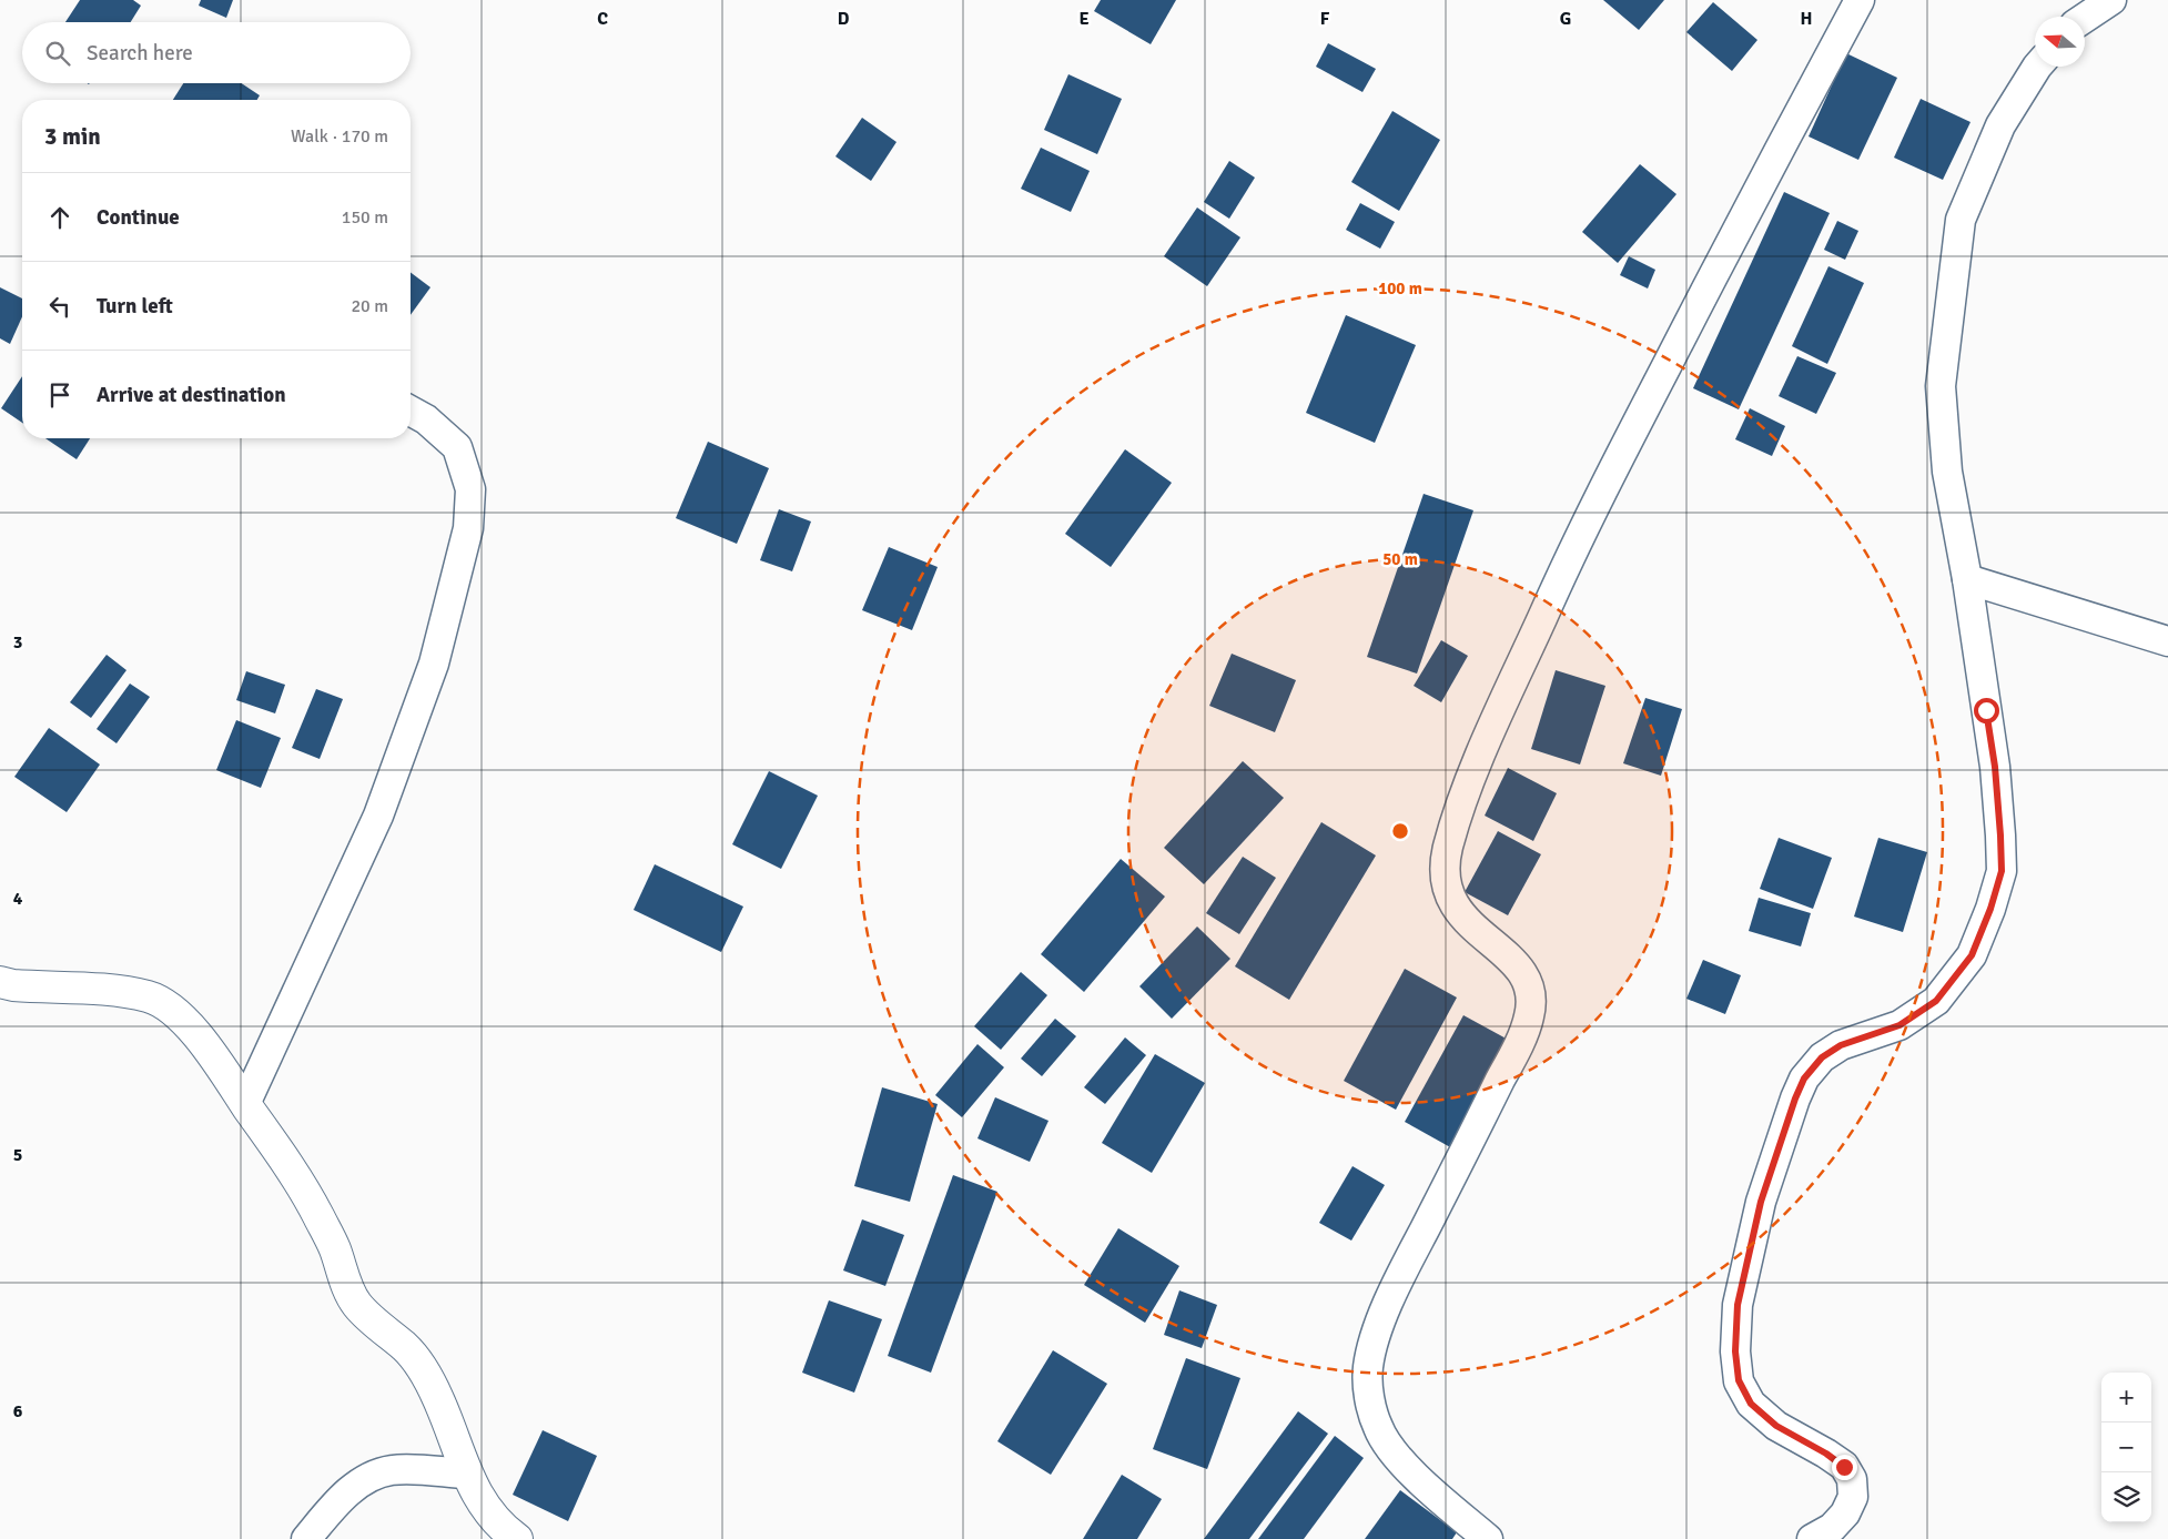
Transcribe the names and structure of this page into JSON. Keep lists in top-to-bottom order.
{
  "north": "left",
  "page": {
    "search": "Search here",
    "heading": ["3 min", "Walk · 170 m"],
    "list": [
      ["Continue", "150 m"],
      ["Turn left", "20 m"],
      "Arrive at destination"
    ],
    "map_buttons": ["+", "−"]
  },
  "grid": {
    "columns": [
      "C",
      "D",
      "E",
      "F",
      "G",
      "H"
    ],
    "rows": [
      "3",
      "4",
      "5",
      "6"
    ]
  },
  "rings": ["100 m", "50 m"]
}
